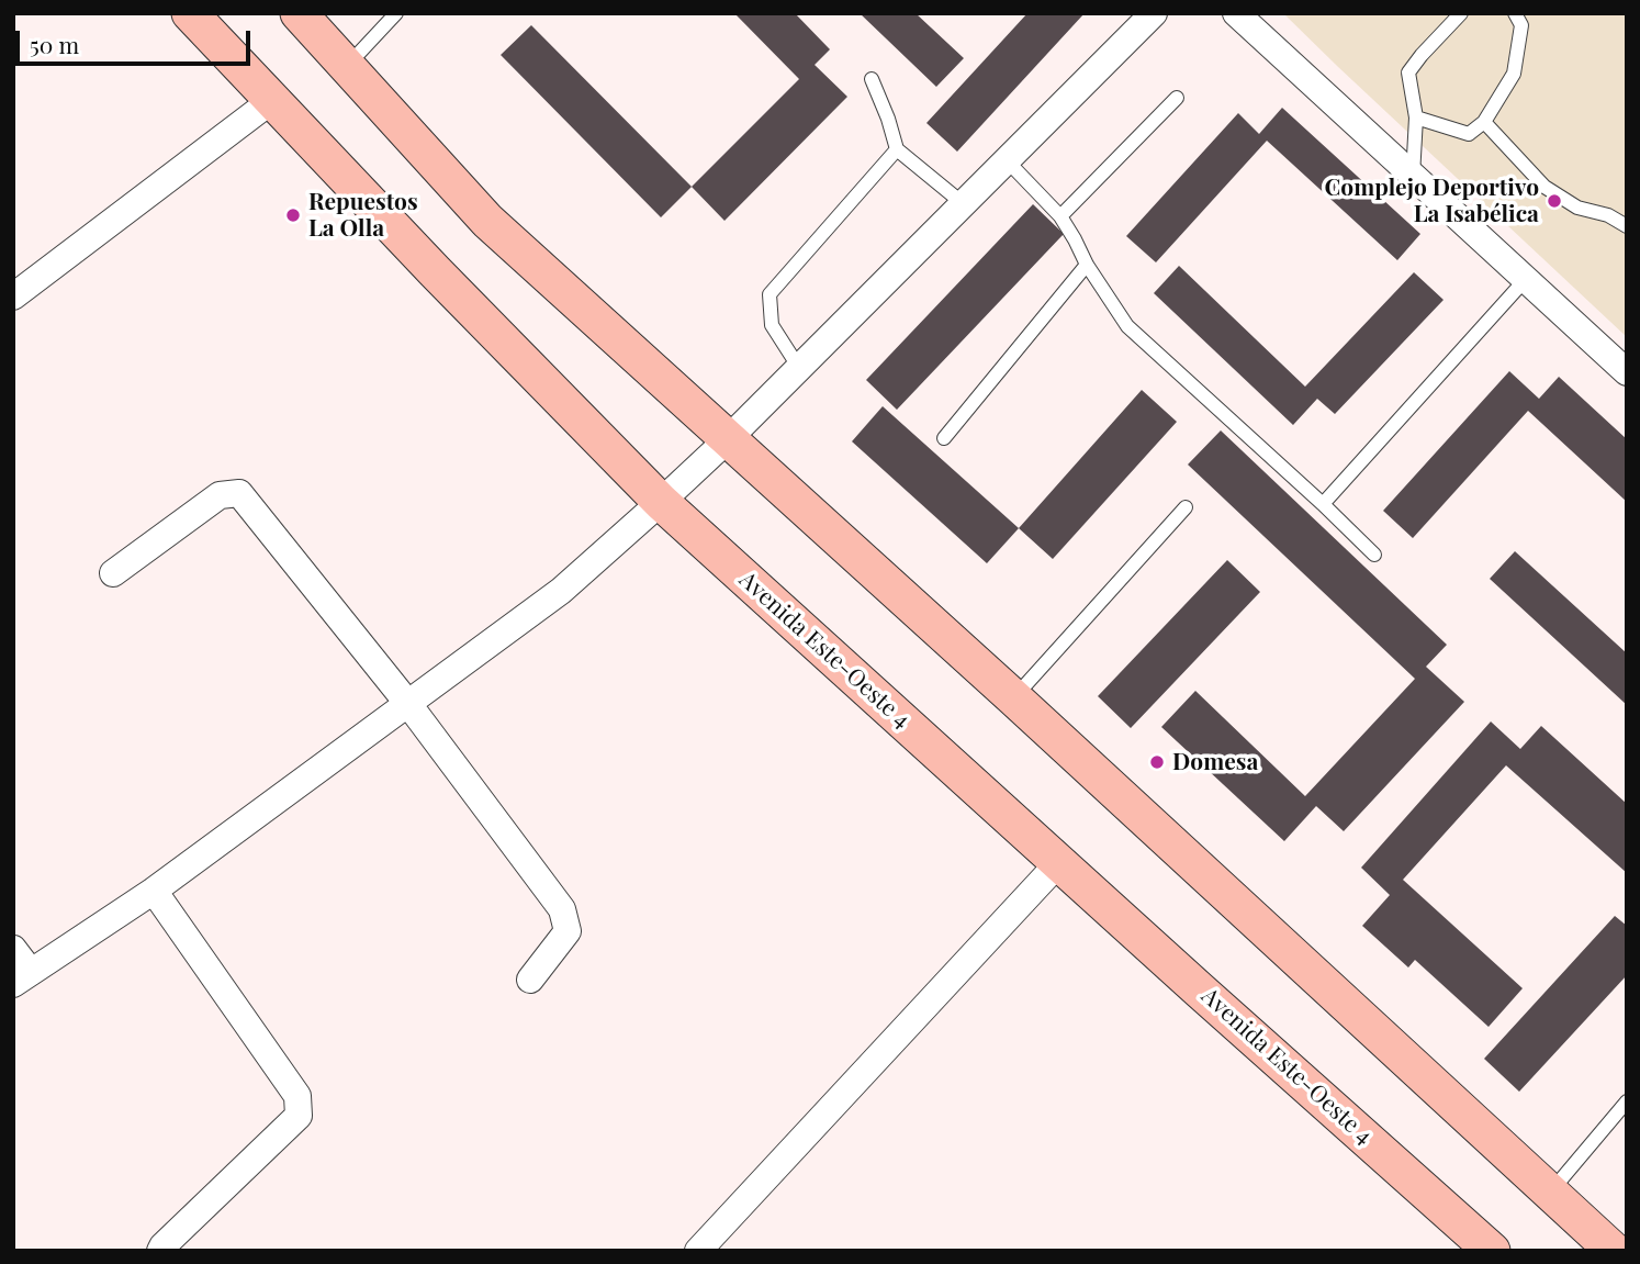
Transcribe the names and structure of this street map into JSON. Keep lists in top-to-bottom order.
{
  "streets": {
    "main road": ["Avenida Este-Oeste 4"]
  },
  "places": ["Complejo Deportivo La Isabélica", "Repuestos La Olla", "Domesa"],
  "scale_bar": "50 m"
}
